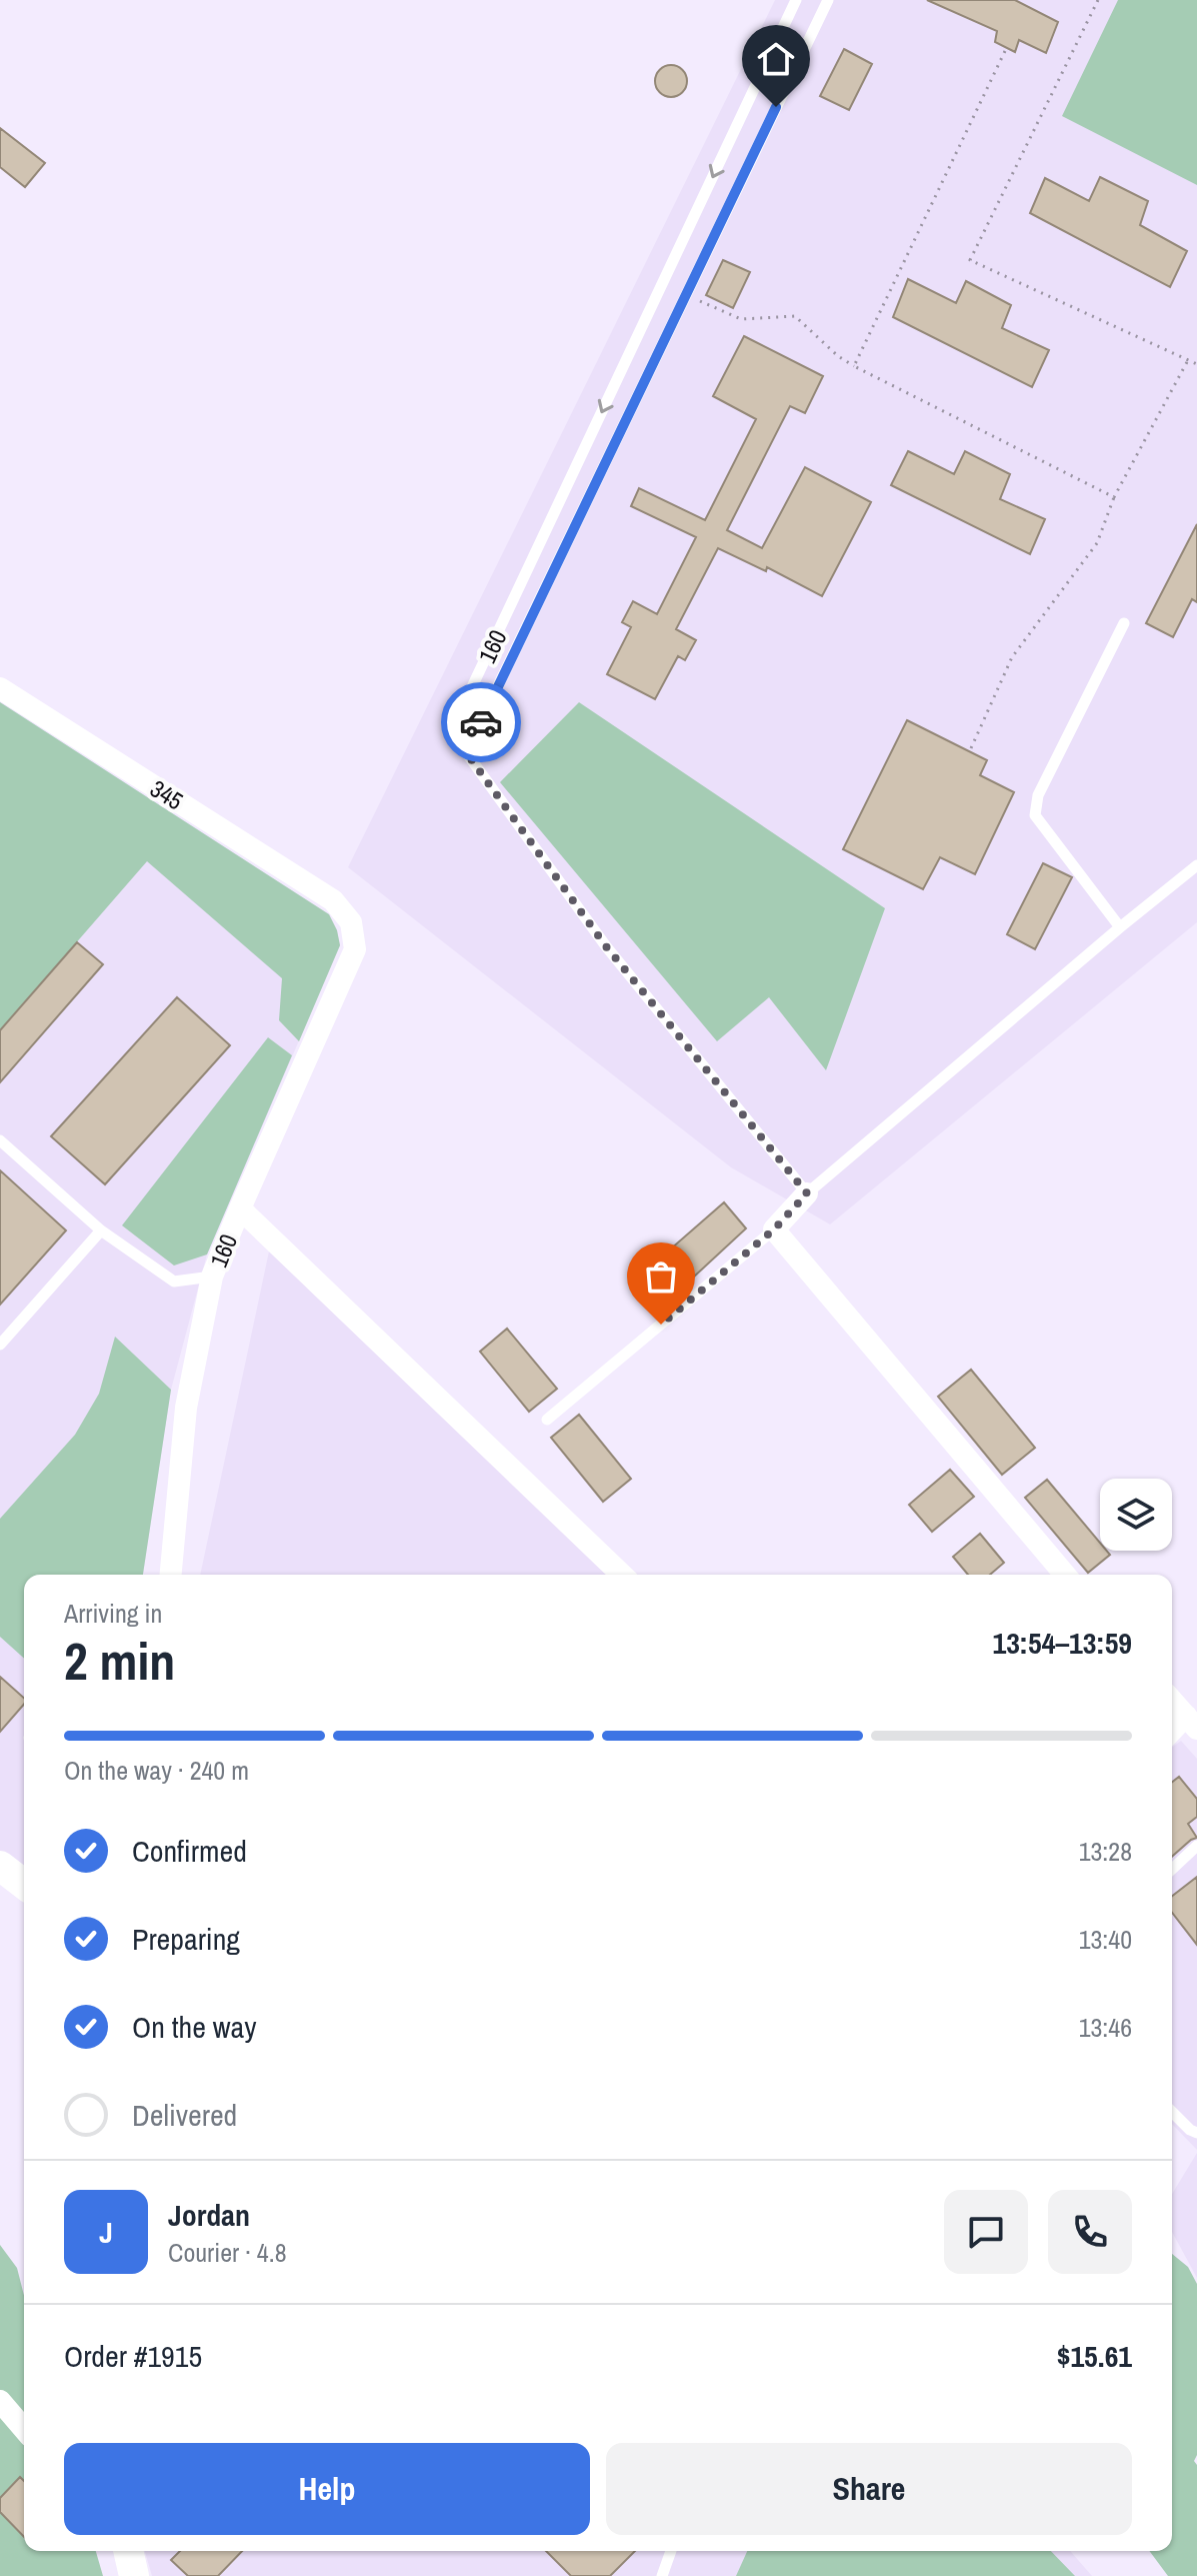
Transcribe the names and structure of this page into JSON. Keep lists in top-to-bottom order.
{
  "streets": {
    "street": ["160", "345"]
  },
  "crossings": [
    ["160", "345"]
  ],
  "page": {
    "heading": ["2 min", "Arriving in", "13:54–13:59"],
    "panel": [
      "Jordan",
      "Courier · 4.8",
      "Order #1915",
      "$15.61"
    ],
    "bar": "On the way · 240 m",
    "list": [
      ["Confirmed", "13:28"],
      ["Preparing", "13:40"],
      ["On the way", "13:46"],
      "Delivered"
    ],
    "round": "J",
    "buttons": ["Help", "Share"]
  }
}
